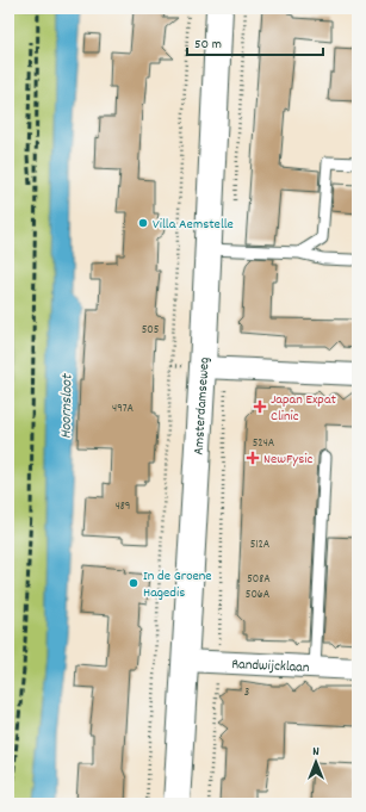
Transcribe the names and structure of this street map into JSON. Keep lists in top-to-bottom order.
{
  "streets": {
    "main road": ["Amsterdamseweg"],
    "street": ["Randwijcklaan"]
  },
  "crossings": [
    ["Amsterdamseweg", "Randwijcklaan"]
  ],
  "water": ["Hoornsloot"],
  "places": {
    "other": ["Villa Aemstelle", "In de Groene Hagedis"],
    "health": ["Japan Expat Clinic", "NewFysic"]
  },
  "house_numbers": [
    "505",
    "497A",
    "524A",
    "489",
    "512A",
    "508A",
    "506A",
    "3"
  ],
  "scale_bar": "50 m",
  "north": "top"
}
